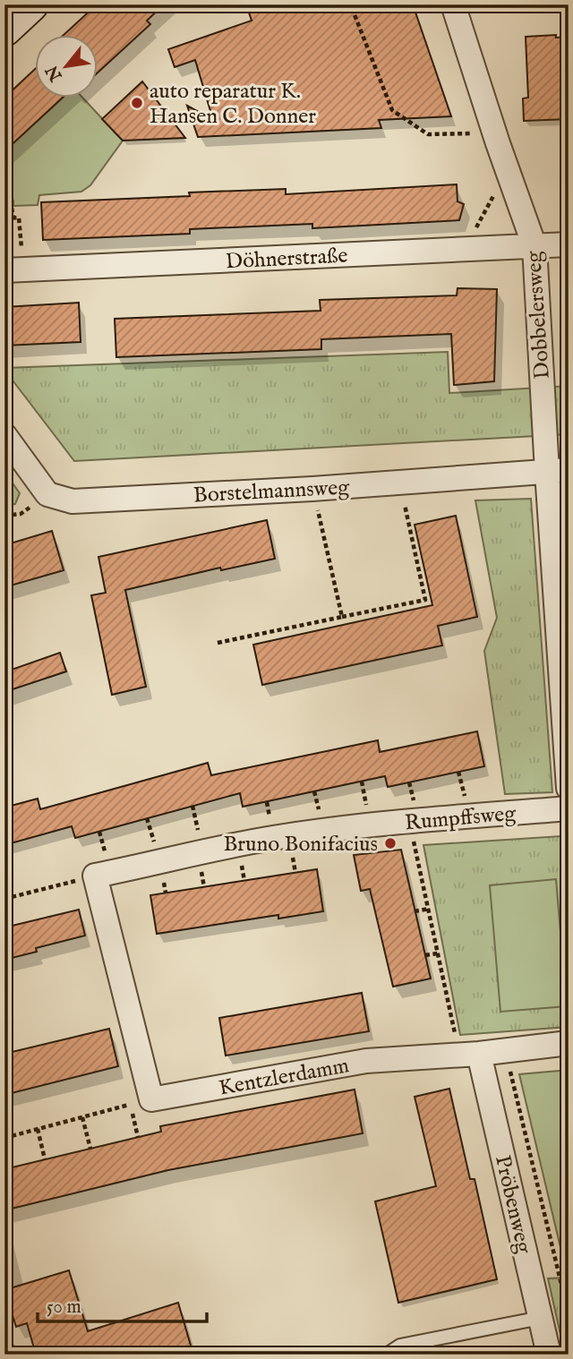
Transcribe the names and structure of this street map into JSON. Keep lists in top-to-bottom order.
{
  "streets": {
    "street": [
      "Döhnerstraße",
      "Dobbelersweg",
      "Borstelmannsweg",
      "Rumpffsweg",
      "Kentzlerdamm",
      "Pröbenweg"
    ]
  },
  "crossings": [
    ["Döhnerstraße", "Dobbelersweg"],
    ["Dobbelersweg", "Borstelmannsweg"],
    ["Kentzlerdamm", "Pröbenweg"]
  ],
  "places": ["auto reparatur K. Hansen C. Donner", "Bruno Bonifacius"],
  "scale_bar": "50 m",
  "north": "bottom left"
}
